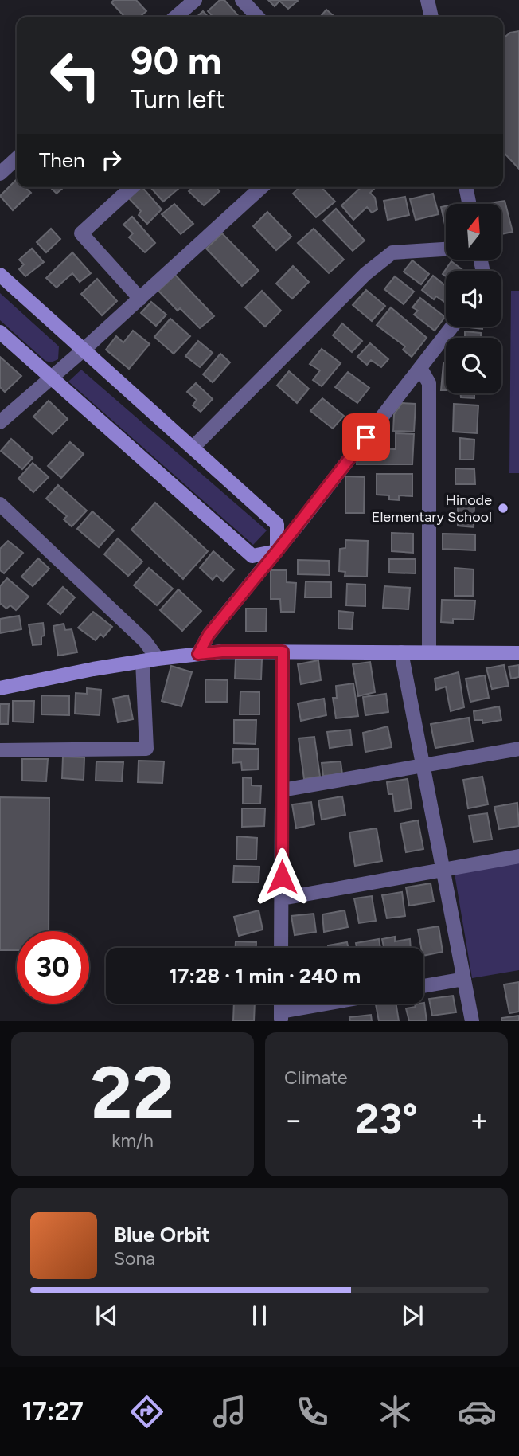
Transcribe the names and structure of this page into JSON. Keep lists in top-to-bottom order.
{
  "places": ["Hinode Elementary School"],
  "north": "top",
  "page": {
    "turn": ["90 m", "Turn left"],
    "then": "Then",
    "limit": "30",
    "trip": "17:28 · 1 min · 240 m",
    "tile": [
      ["22", "km/h"],
      "Climate"
    ],
    "heat": ["−", "23°", "+"],
    "song": ["Blue Orbit", "Sona"],
    "tabs": "17:27"
  }
}
